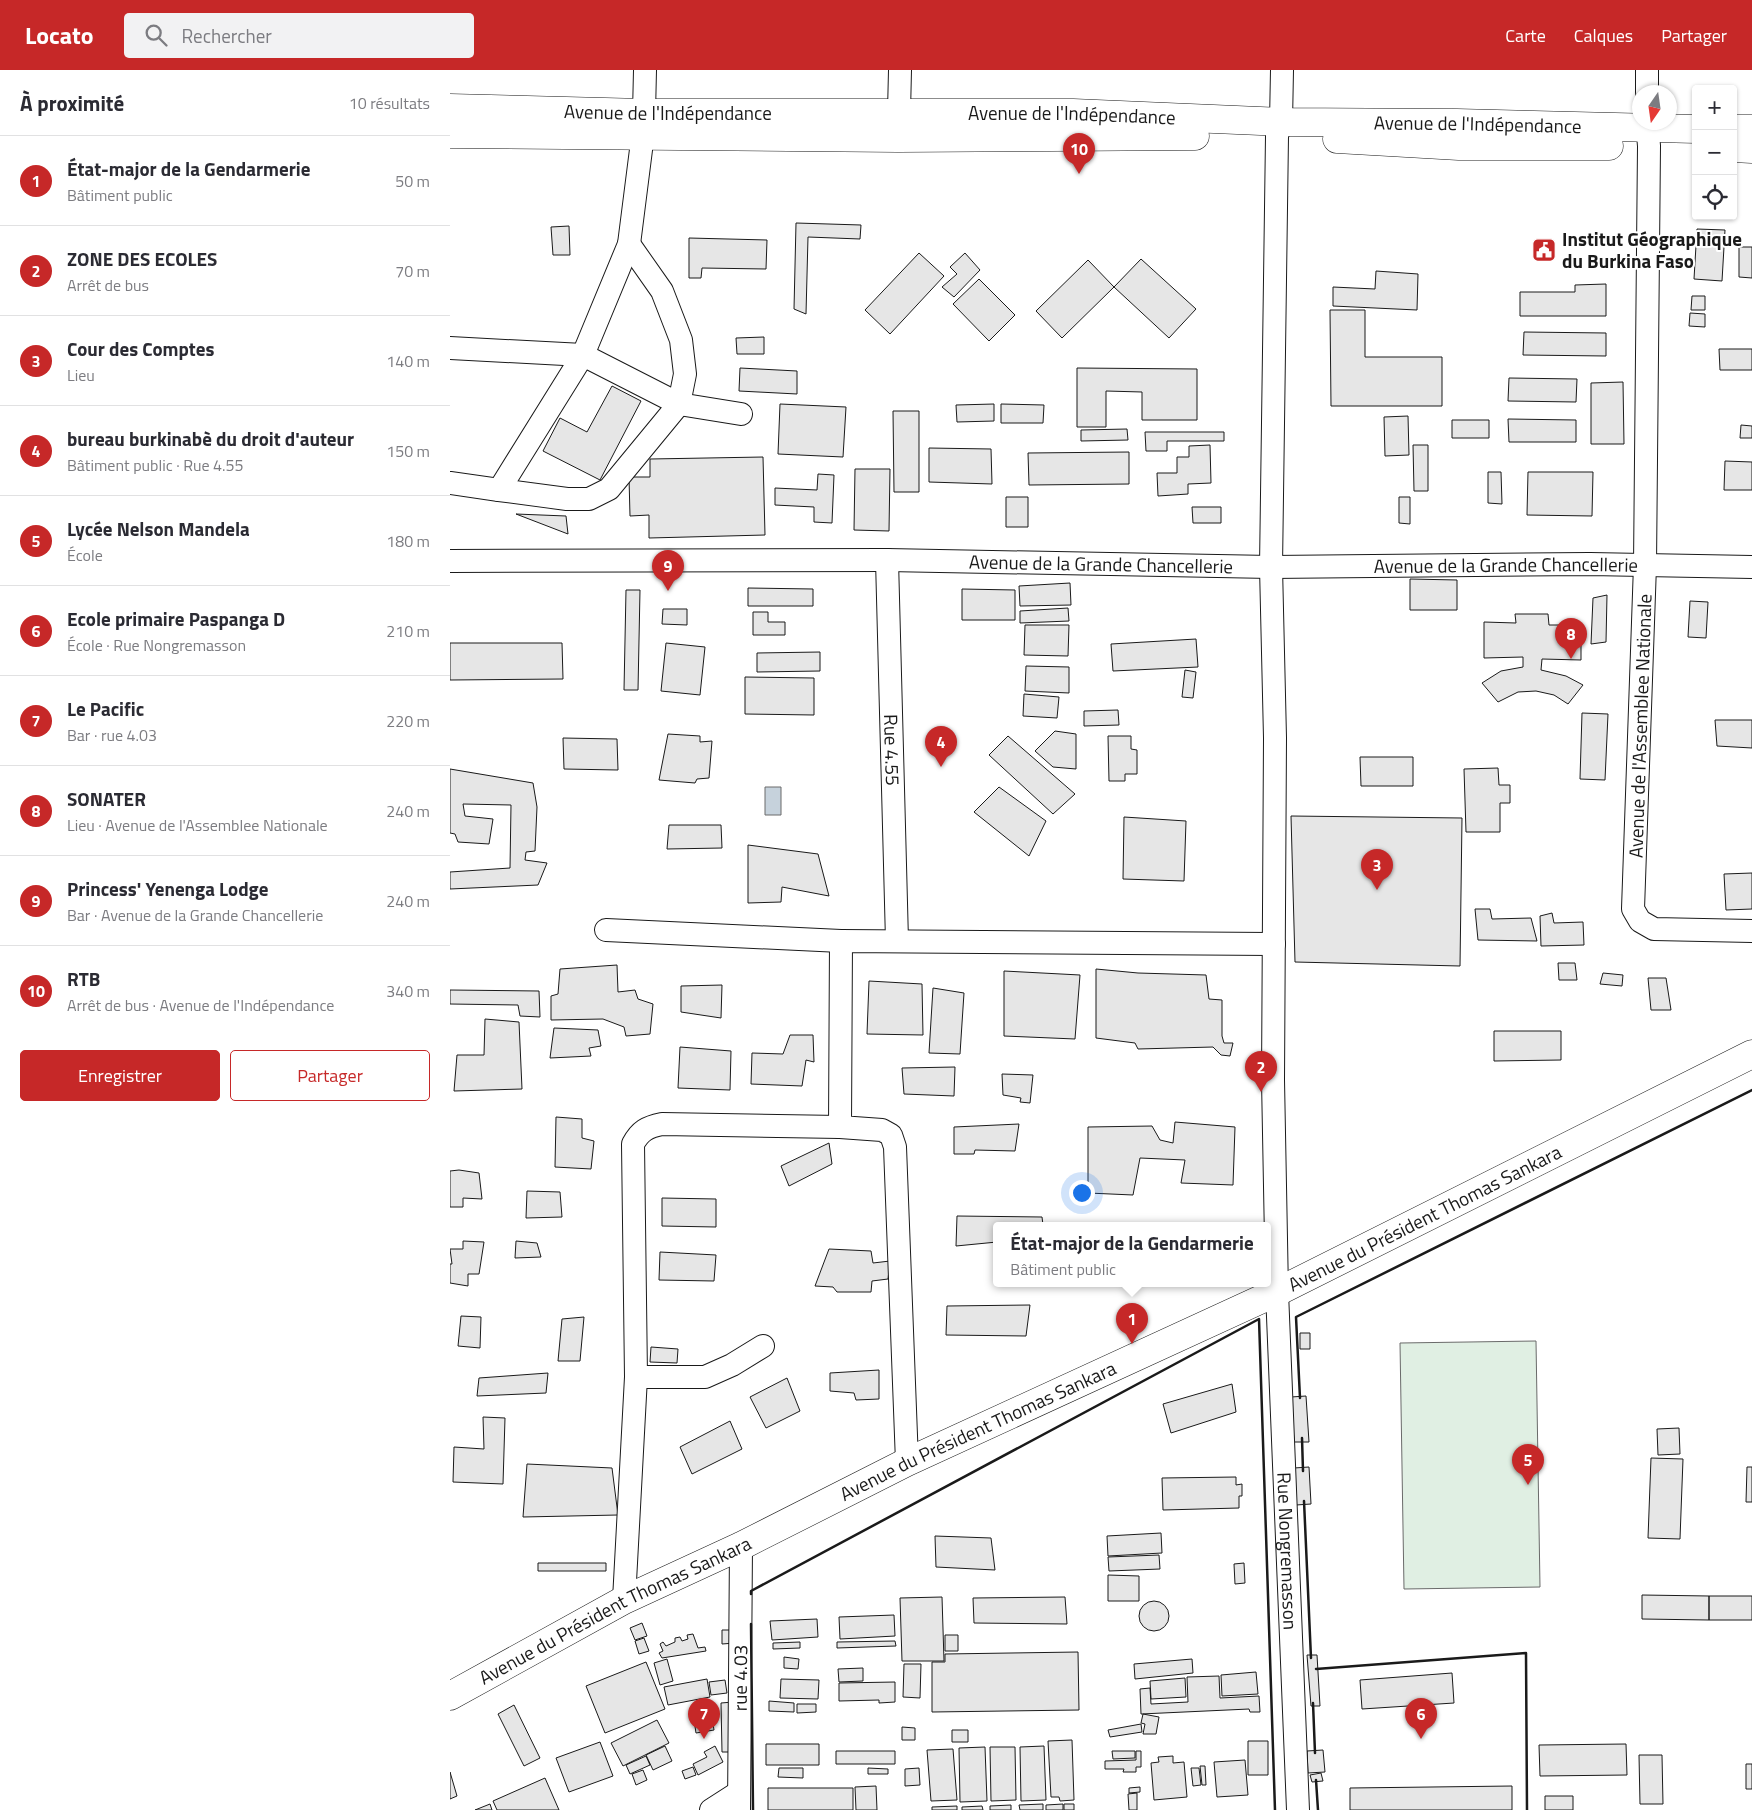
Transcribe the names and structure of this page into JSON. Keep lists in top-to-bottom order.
{
  "streets": {
    "main road": ["Avenue de l'Indépendance", "Avenue du Président Thomas Sankara"],
    "street": [
      "Avenue de la Grande Chancellerie",
      "Avenue de l'Assemblee Nationale",
      "Rue 4.55",
      "Rue Nongremasson",
      "rue 4.03"
    ]
  },
  "crossings": [
    ["Avenue de l'Indépendance", "Avenue de l'Assemblee Nationale"],
    ["Avenue de l'Indépendance", "Rue Nongremasson"],
    ["Avenue de la Grande Chancellerie", "Avenue de l'Assemblee Nationale"],
    ["Avenue de la Grande Chancellerie", "Rue 4.55"],
    ["Avenue de la Grande Chancellerie", "Rue Nongremasson"],
    ["Avenue du Président Thomas Sankara", "Rue Nongremasson"],
    ["Avenue du Président Thomas Sankara", "rue 4.03"]
  ],
  "places": {
    "public building": ["Institut Géographique du Burkina Faso"]
  },
  "north": "bottom",
  "page": {
    "header": "Locato",
    "search": "Rechercher",
    "nav": ["Carte", "Calques", "Partager"],
    "heading": ["À proximité", "10 résultats"],
    "map_buttons": ["+", "−"],
    "pins": [
      "10",
      "9",
      "8",
      "4",
      "3",
      "2",
      "1",
      "5",
      "6",
      "7"
    ],
    "list": [
      {
        "mark": "1",
        "name": "État-major de la Gendarmerie",
        "note": "Bâtiment public",
        "value": "50 m"
      },
      {
        "mark": "2",
        "name": "ZONE DES ECOLES",
        "note": "Arrêt de bus",
        "value": "70 m"
      },
      {
        "mark": "3",
        "name": "Cour des Comptes",
        "note": "Lieu",
        "value": "140 m"
      },
      {
        "mark": "4",
        "name": "bureau burkinabè du droit d'auteur",
        "note": "Bâtiment public · Rue 4.55",
        "value": "150 m"
      },
      {
        "mark": "5",
        "name": "Lycée Nelson Mandela",
        "note": "École",
        "value": "180 m"
      },
      {
        "mark": "6",
        "name": "Ecole primaire Paspanga D",
        "note": "École · Rue Nongremasson",
        "value": "210 m"
      },
      {
        "mark": "7",
        "name": "Le Pacific",
        "note": "Bar · rue 4.03",
        "value": "220 m"
      },
      {
        "mark": "8",
        "name": "SONATER",
        "note": "Lieu · Avenue de l'Assemblee Nationale",
        "value": "240 m"
      },
      {
        "mark": "9",
        "name": "Princess' Yenenga Lodge",
        "note": "Bar · Avenue de la Grande Chancellerie",
        "value": "240 m"
      },
      {
        "mark": "10",
        "name": "RTB",
        "note": "Arrêt de bus · Avenue de l'Indépendance",
        "value": "340 m"
      }
    ],
    "buttons": ["Enregistrer", "Partager"],
    "popup": ["État-major de la Gendarmerie", "Bâtiment public"]
  }
}
